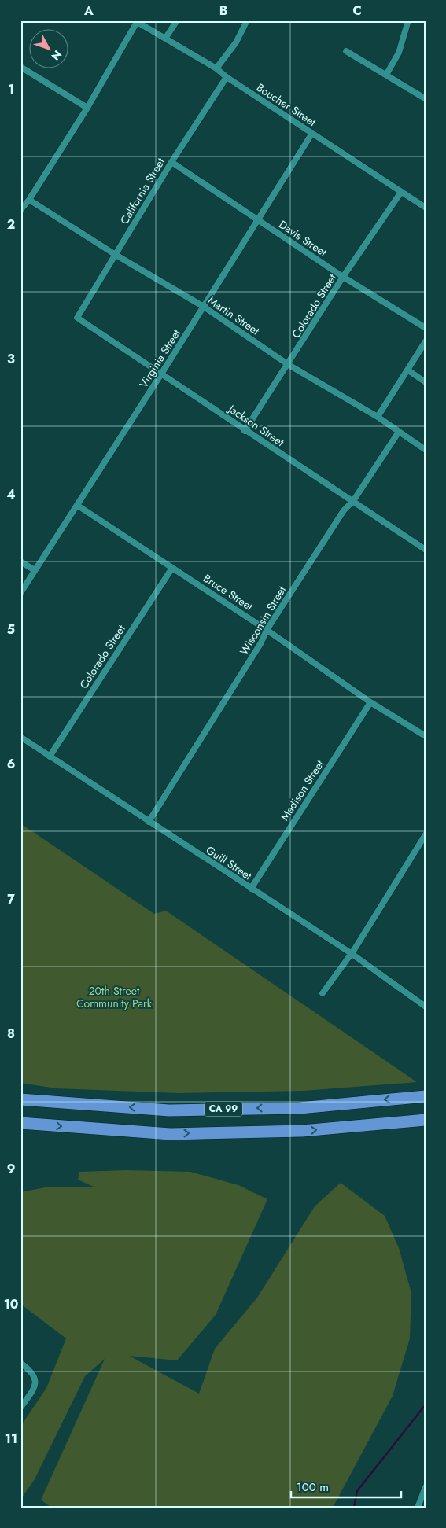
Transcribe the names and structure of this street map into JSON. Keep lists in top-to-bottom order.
{
  "streets": {
    "highway": ["CA 99"],
    "street": [
      "Boucher Street",
      "California Street",
      "Davis Street",
      "Colorado Street",
      "Martin Street",
      "Virginia Street",
      "Jackson Street",
      "Bruce Street",
      "Wisconsin Street",
      "Madison Street",
      "Guill Street"
    ]
  },
  "crossings": [
    ["Boucher Street", "California Street"],
    ["Boucher Street", "Colorado Street"],
    ["Boucher Street", "Virginia Street"],
    ["California Street", "Davis Street"],
    ["California Street", "Martin Street"],
    ["California Street", "Jackson Street"],
    ["Davis Street", "Colorado Street"],
    ["Davis Street", "Virginia Street"],
    ["Colorado Street", "Martin Street"],
    ["Colorado Street", "Jackson Street"],
    ["Colorado Street", "Bruce Street"],
    ["Colorado Street", "Guill Street"],
    ["Martin Street", "Virginia Street"],
    ["Martin Street", "Wisconsin Street"],
    ["Virginia Street", "Jackson Street"],
    ["Virginia Street", "Bruce Street"],
    ["Jackson Street", "Wisconsin Street"],
    ["Bruce Street", "Wisconsin Street"],
    ["Bruce Street", "Madison Street"],
    ["Wisconsin Street", "Guill Street"],
    ["Madison Street", "Guill Street"]
  ],
  "parks": ["20th Street Community Park"],
  "scale_bar": "100 m",
  "north": "bottom right",
  "grid": {
    "columns": ["A", "B", "C"],
    "rows": [
      "1",
      "2",
      "3",
      "4",
      "5",
      "6",
      "7",
      "8",
      "9",
      "10",
      "11"
    ]
  }
}
